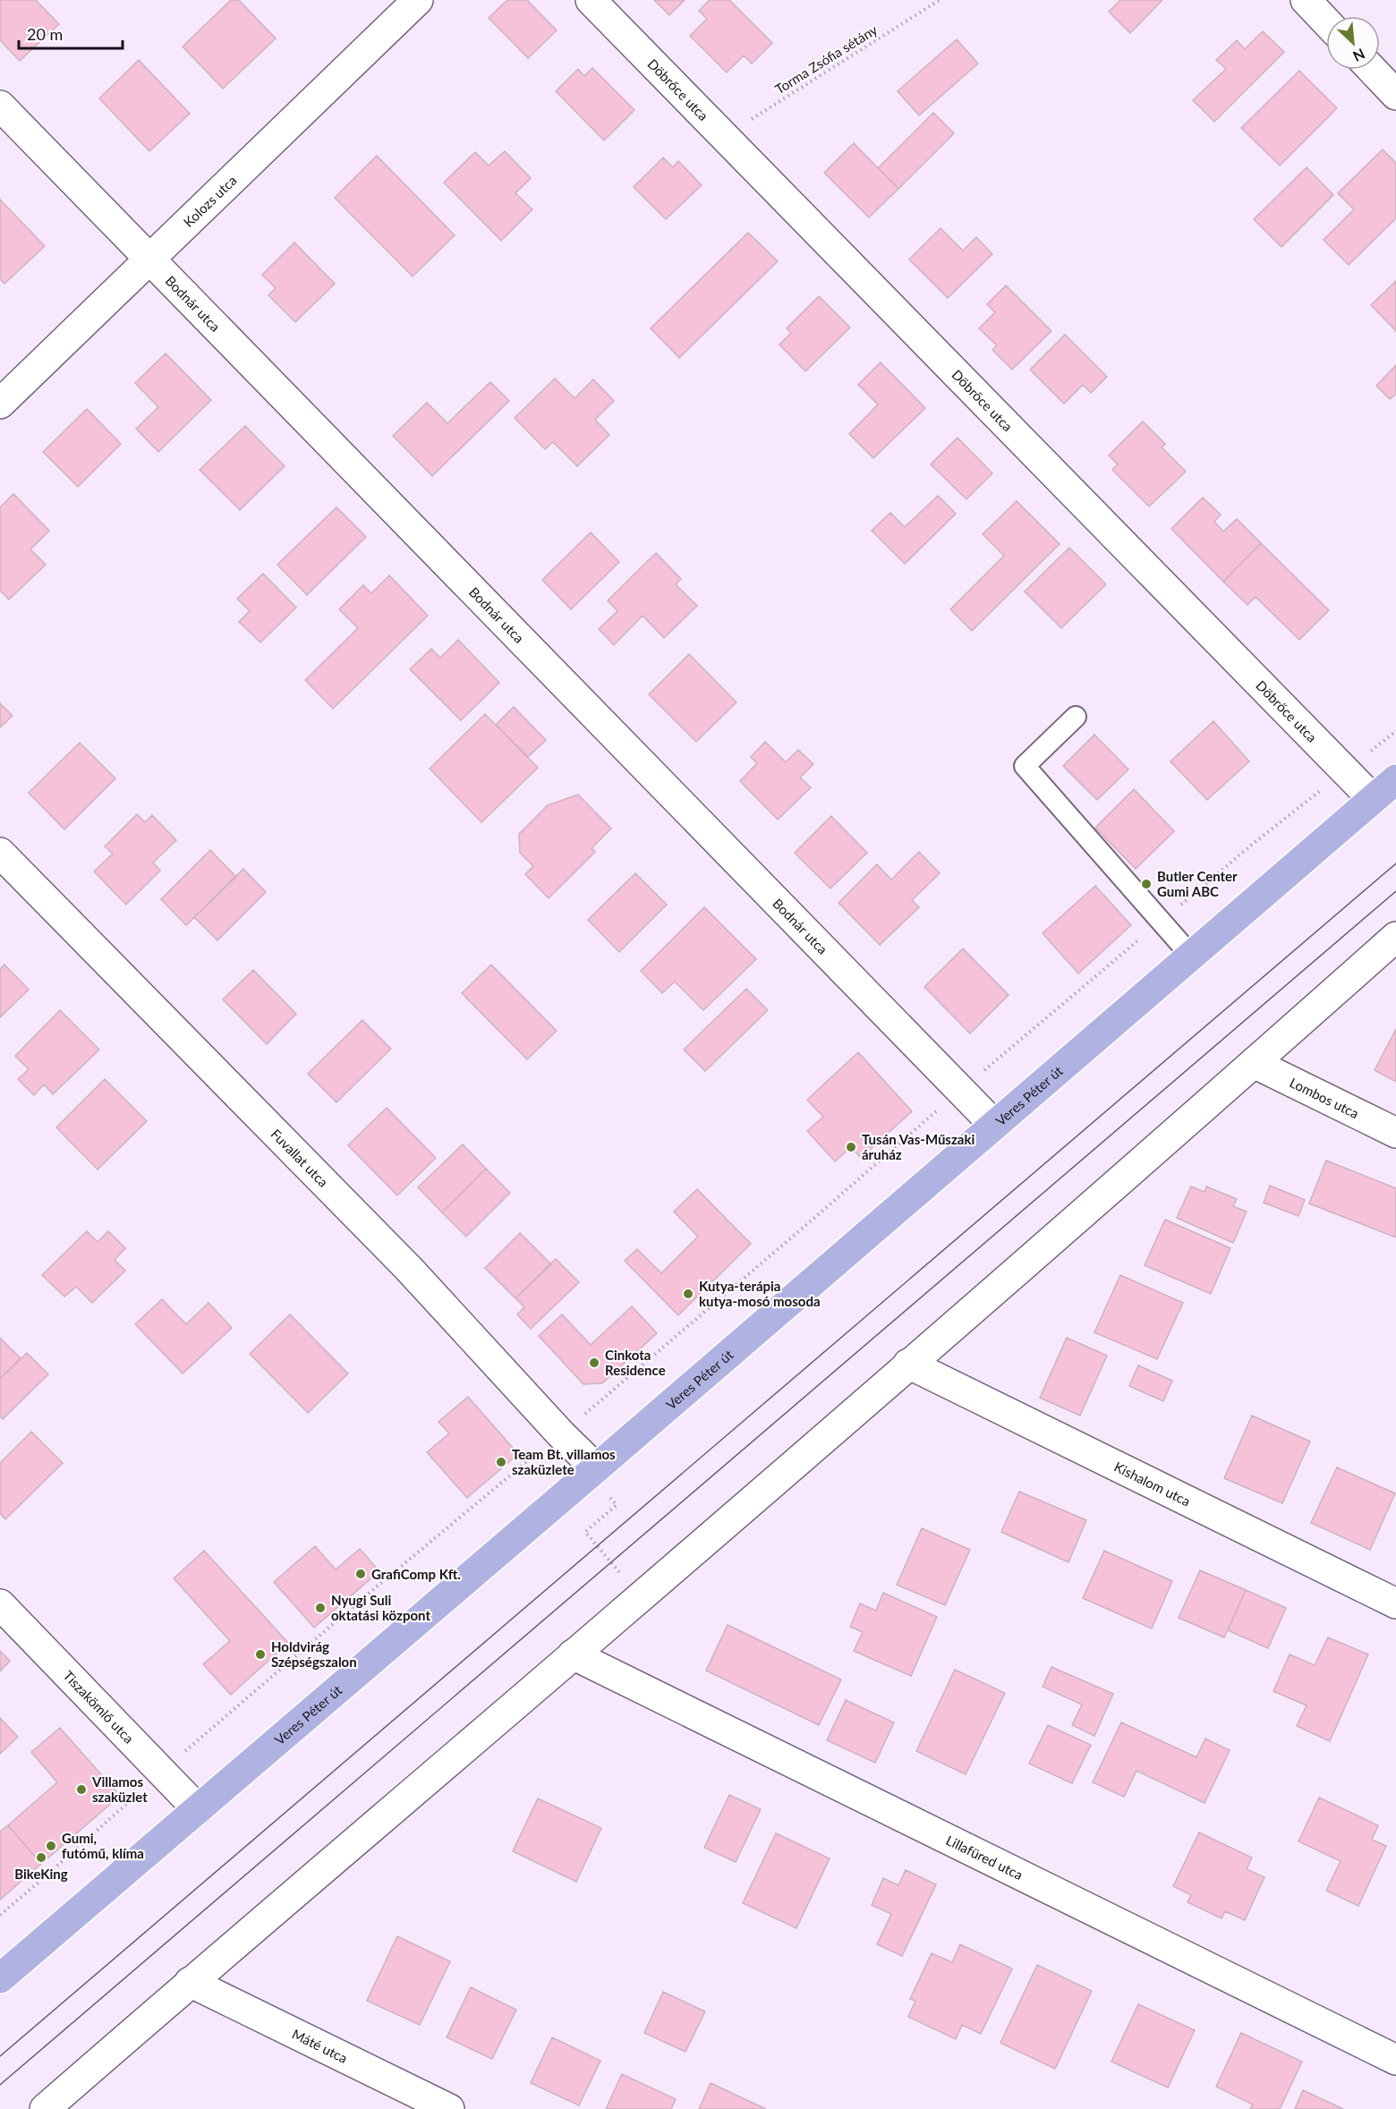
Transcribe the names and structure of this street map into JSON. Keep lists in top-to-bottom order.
{
  "streets": {
    "main road": ["Veres Péter út"],
    "street": [
      "Döbrőce utca",
      "Kolozs utca",
      "Bodnár utca",
      "Lombos utca",
      "Fuvallat utca",
      "Kishalom utca",
      "Tiszakömlő utca",
      "Lillafüred utca",
      "Máté utca"
    ],
    "path": ["Torma Zsófia sétány"]
  },
  "crossings": [
    ["Torma Zsófia sétány", "Döbrőce utca"],
    ["Döbrőce utca", "Veres Péter út"],
    ["Kolozs utca", "Bodnár utca"],
    ["Bodnár utca", "Veres Péter út"],
    ["Veres Péter út", "Fuvallat utca"],
    ["Veres Péter út", "Tiszakömlő utca"]
  ],
  "places": [
    "Butler Center Gumi ABC",
    "Tusán Vas-Műszaki áruház",
    "Kutya-terápia kutya-mosó mosoda",
    "Cinkota Residence",
    "Team Bt. villamos szaküzlete",
    "GrafiComp Kft.",
    "Nyugi Suli oktatási központ",
    "Holdvirág Szépségszalon",
    "Villamos szaküzlet",
    "Gumi, futómű, klíma",
    "BikeKing"
  ],
  "scale_bar": "20 m",
  "north": "bottom right"
}
